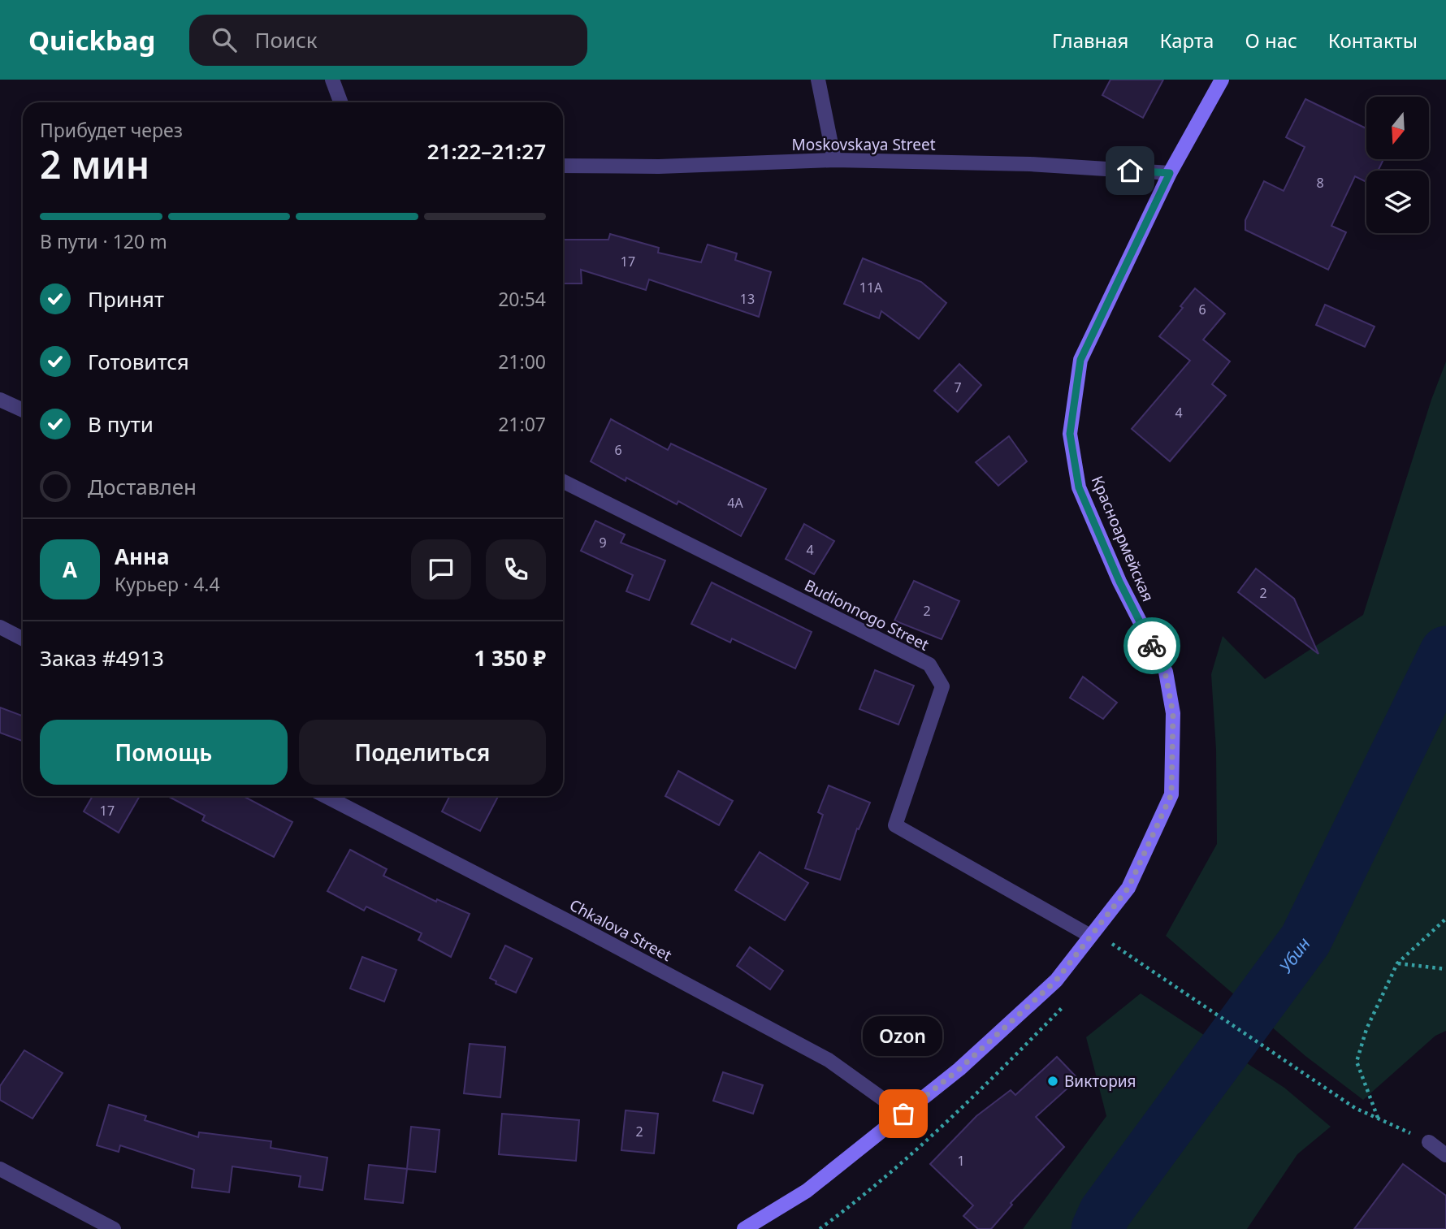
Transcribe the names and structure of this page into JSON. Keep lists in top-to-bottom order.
{
  "streets": {
    "street": [
      "Moskovskaya Street",
      "Красноармейская",
      "Budionnogo Street",
      "Chkalova Street"
    ]
  },
  "crossings": [
    ["Moskovskaya Street", "Красноармейская"],
    ["Красноармейская", "Budionnogo Street"],
    ["Красноармейская", "Chkalova Street"]
  ],
  "water": ["Убин"],
  "places": ["Виктория", "Ozon"],
  "house_numbers": [
    "8",
    "17",
    "11А",
    "13",
    "6",
    "7",
    "4",
    "6",
    "4А",
    "9",
    "4",
    "2",
    "2",
    "17",
    "2",
    "1"
  ],
  "north": "bottom",
  "page": {
    "header": "Quickbag",
    "search": "Поиск",
    "nav": [
      "Главная",
      "Карта",
      "О нас",
      "Контакты"
    ],
    "heading": ["2 мин", "Прибудет через", "21:22–21:27"],
    "panel": [
      "Анна",
      "Курьер · 4.4",
      "Заказ #4913",
      "1 350 ₽"
    ],
    "bar": "В пути · 120 m",
    "list": [
      ["Принят", "20:54"],
      ["Готовится", "21:00"],
      ["В пути", "21:07"],
      "Доставлен"
    ],
    "round": "А",
    "buttons": ["Помощь", "Поделиться"],
    "bubble": "Ozon"
  }
}
